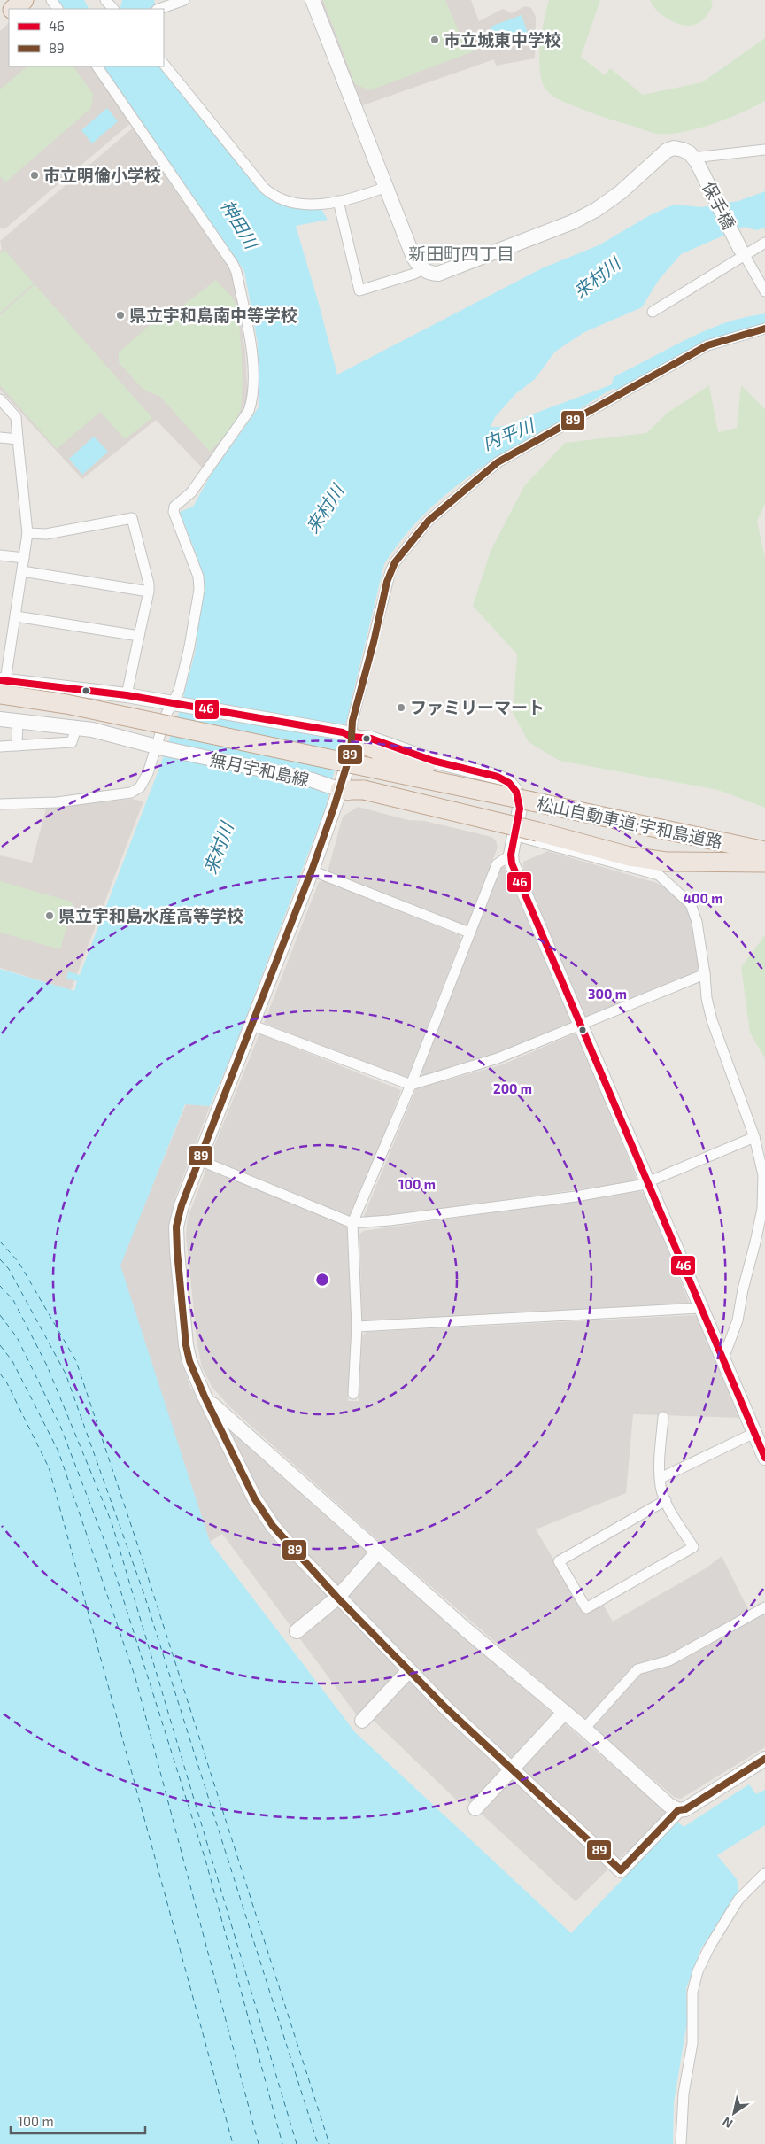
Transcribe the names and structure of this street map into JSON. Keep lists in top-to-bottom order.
{
  "streets": {
    "highway": ["松山自動車道;宇和島道路"],
    "street": ["保手橋", "無月宇和島線"]
  },
  "districts": ["新田町四丁目"],
  "water": ["神田川", "来村川", "内平川"],
  "places": [
    "市立城東中学校",
    "市立明倫小学校",
    "県立宇和島南中等学校",
    "ファミリーマート",
    "県立宇和島水産高等学校"
  ],
  "lines": ["transit line 89", "transit line 46"],
  "legend": ["46", "89"],
  "scale_bar": "100 m",
  "north": "bottom left",
  "rings": [
    "400 m",
    "300 m",
    "200 m",
    "100 m"
  ]
}
